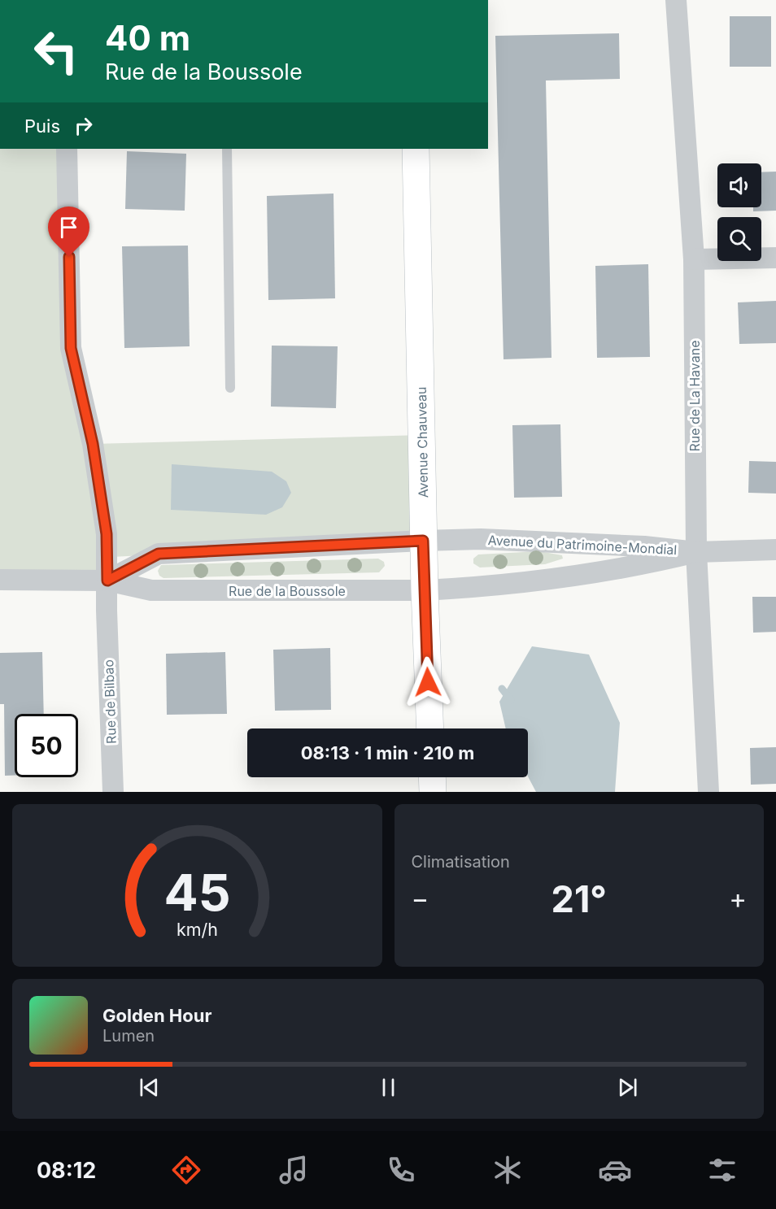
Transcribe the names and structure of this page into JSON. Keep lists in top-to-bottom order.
{
  "streets": {
    "main road": ["Avenue Chauveau"],
    "street": [
      "Rue de La Havane",
      "Avenue du Patrimoine-Mondial",
      "Rue de la Boussole",
      "Rue de Bilbao"
    ]
  },
  "crossings": [
    ["Rue de La Havane", "Avenue du Patrimoine-Mondial"],
    ["Avenue Chauveau", "Rue de la Boussole"],
    ["Avenue du Patrimoine-Mondial", "Rue de la Boussole"],
    ["Rue de la Boussole", "Rue de Bilbao"]
  ],
  "page": {
    "turn": ["40 m", "Rue de la Boussole"],
    "then": "Puis",
    "limit": "50",
    "trip": "08:13 · 1 min · 210 m",
    "tile": "Climatisation",
    "heat": ["−", "21°", "+"],
    "song": ["Golden Hour", "Lumen"],
    "tabs": "08:12",
    "gauge": ["45", "km/h"]
  }
}
